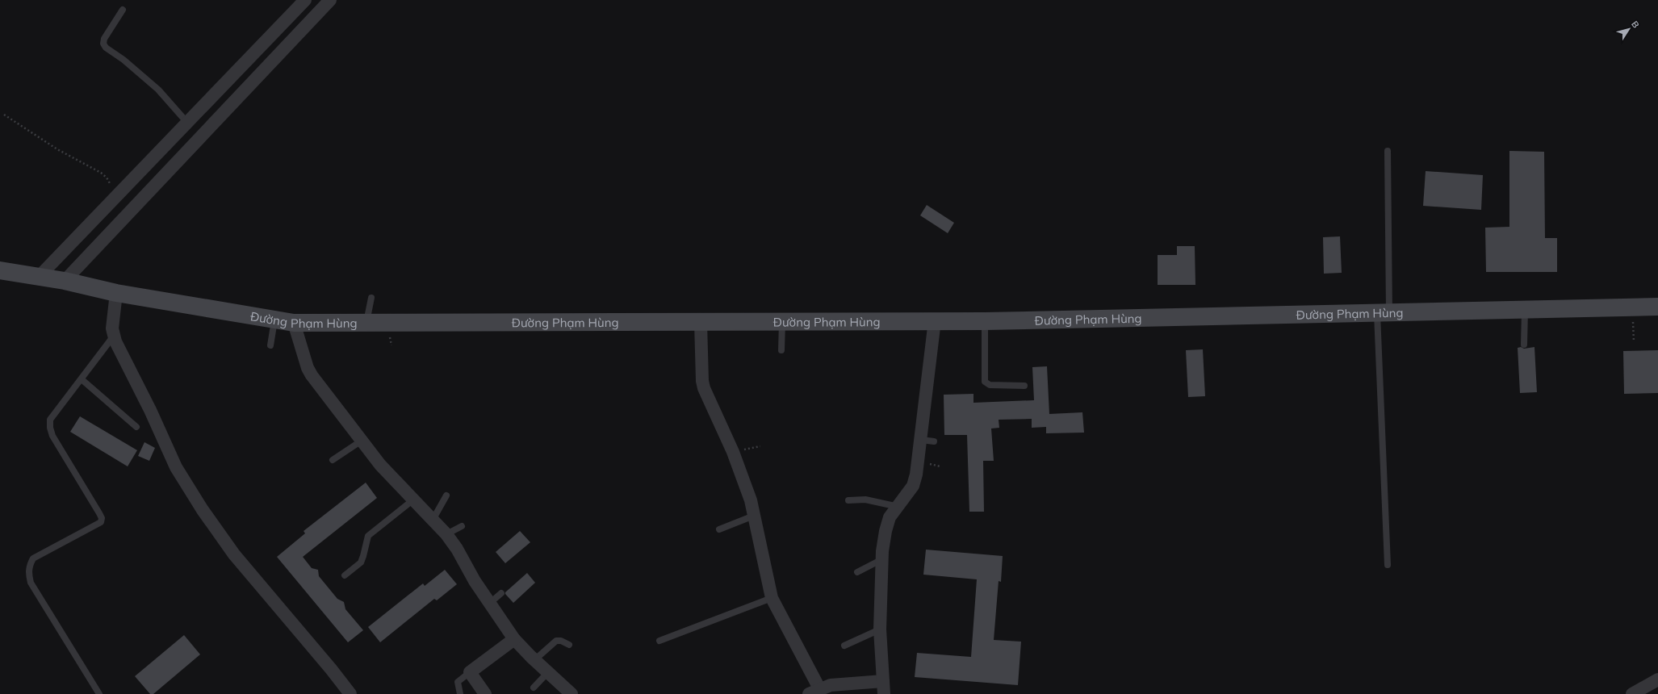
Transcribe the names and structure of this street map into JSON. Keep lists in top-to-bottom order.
{
  "streets": {
    "main road": ["Đường Phạm Hùng"]
  },
  "north": "top right"
}
